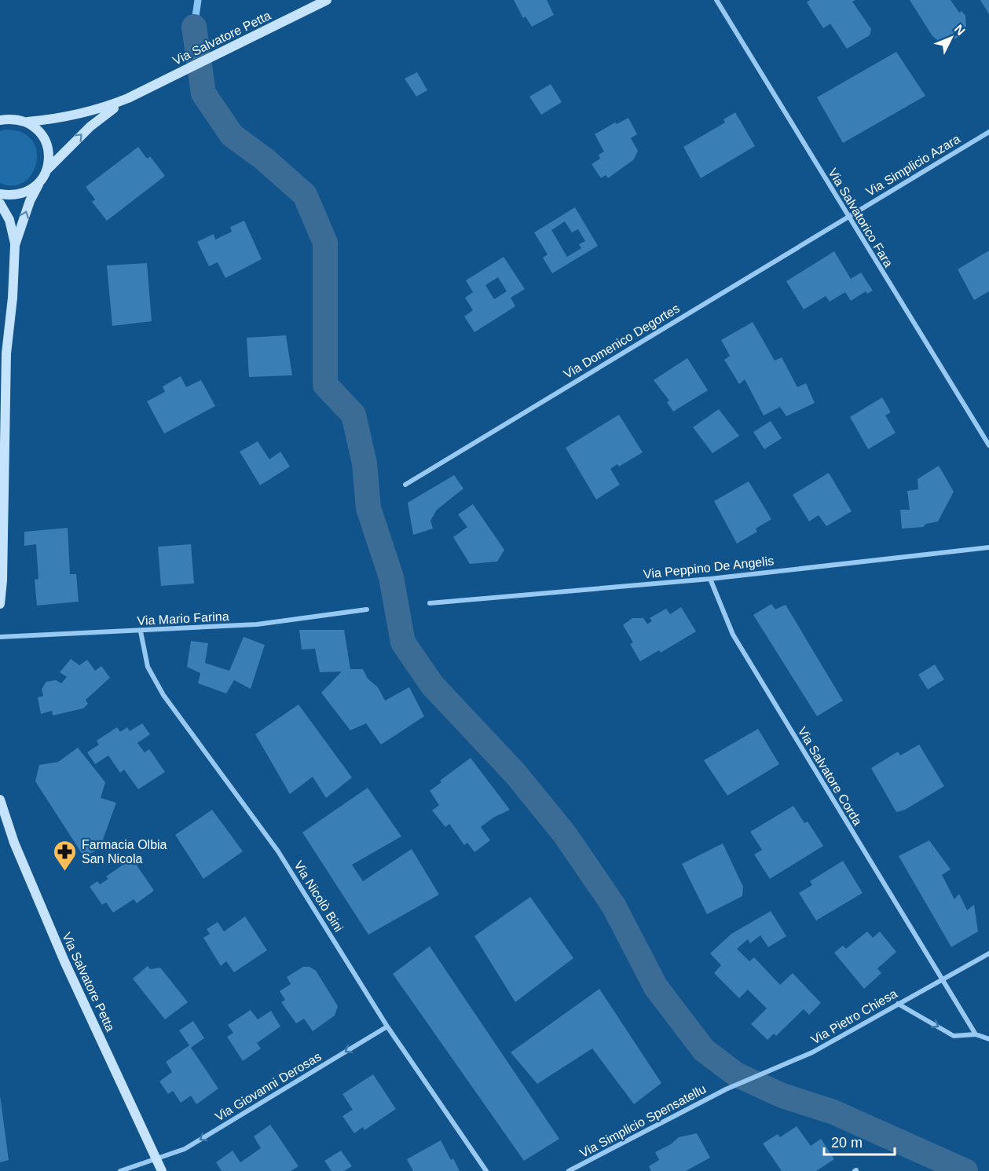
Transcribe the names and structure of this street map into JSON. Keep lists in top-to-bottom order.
{
  "streets": {
    "street": [
      "Via Salvatore Petta",
      "Via Simplicio Azara",
      "Via Salvatorico Fara",
      "Via Domenico Degortes",
      "Via Peppino De Angelis",
      "Via Mario Farina",
      "Via Salvatore Corda",
      "Via Nicolò Bini",
      "Via Pietro Chiesa",
      "Via Giovanni Derosas",
      "Via Simplicio Spensatellu"
    ]
  },
  "crossings": [
    ["Via Salvatore Petta", "Via Giovanni Derosas"],
    ["Via Simplicio Azara", "Via Salvatorico Fara"],
    ["Via Simplicio Azara", "Via Domenico Degortes"],
    ["Via Salvatorico Fara", "Via Domenico Degortes"],
    ["Via Peppino De Angelis", "Via Salvatore Corda"],
    ["Via Mario Farina", "Via Nicolò Bini"],
    ["Via Salvatore Corda", "Via Pietro Chiesa"],
    ["Via Nicolò Bini", "Via Giovanni Derosas"],
    ["Via Pietro Chiesa", "Via Simplicio Spensatellu"]
  ],
  "one_way": ["Via Giovanni Derosas"],
  "places": {
    "pharmacy": ["Farmacia Olbia San Nicola"]
  },
  "scale_bar": "20 m",
  "north": "top right"
}
